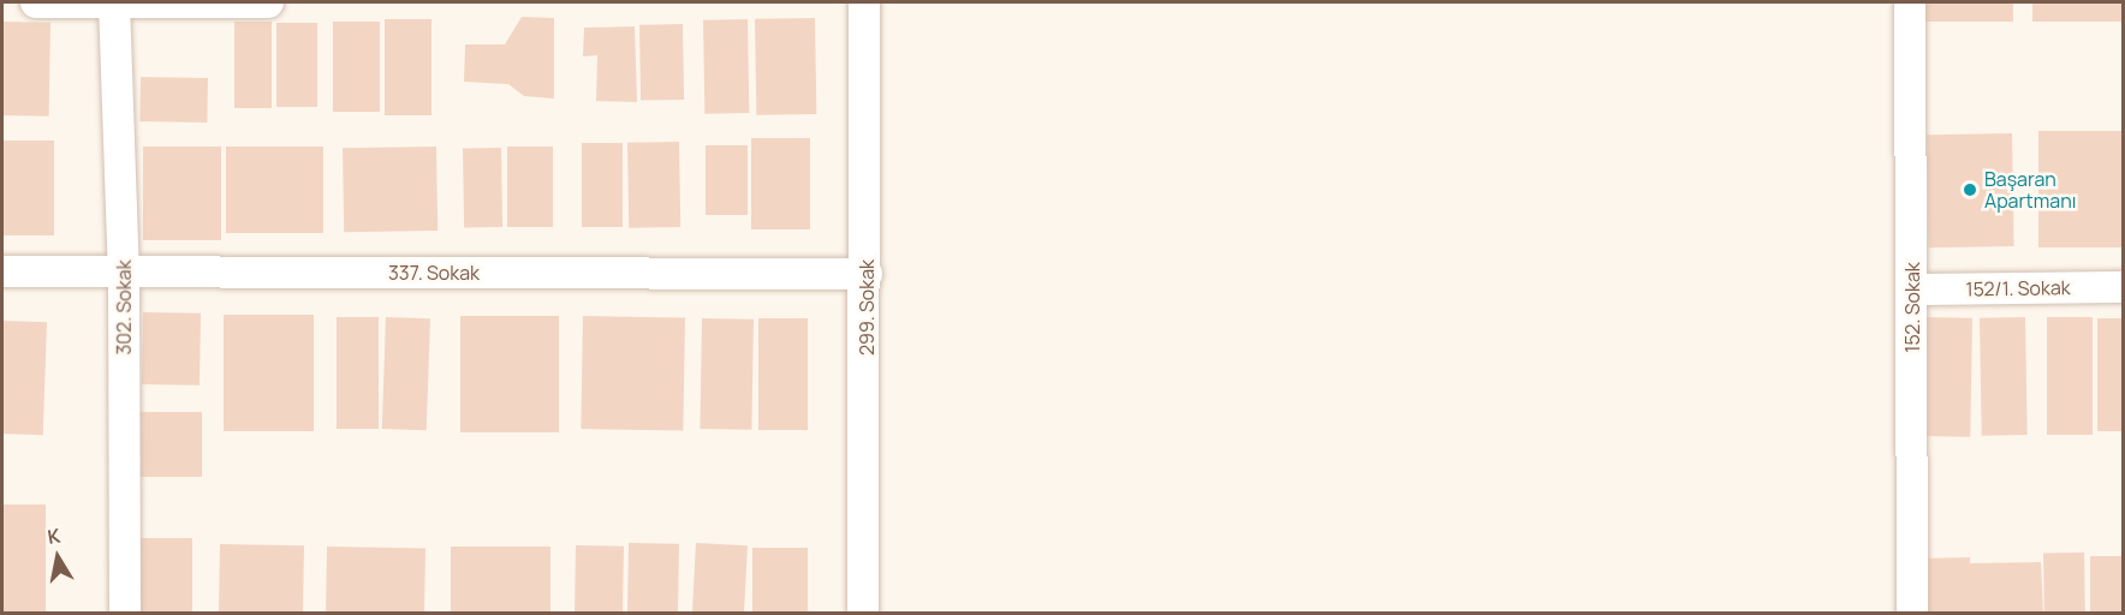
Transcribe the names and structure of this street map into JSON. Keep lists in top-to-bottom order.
{
  "streets": {
    "street": [
      "337. Sokak",
      "152/1. Sokak",
      "302. Sokak",
      "299. Sokak",
      "152. Sokak"
    ]
  },
  "crossings": [
    ["337. Sokak", "302. Sokak"],
    ["337. Sokak", "299. Sokak"],
    ["152/1. Sokak", "152. Sokak"]
  ],
  "places": ["Başaran Apartmanı"],
  "north": "top"
}
